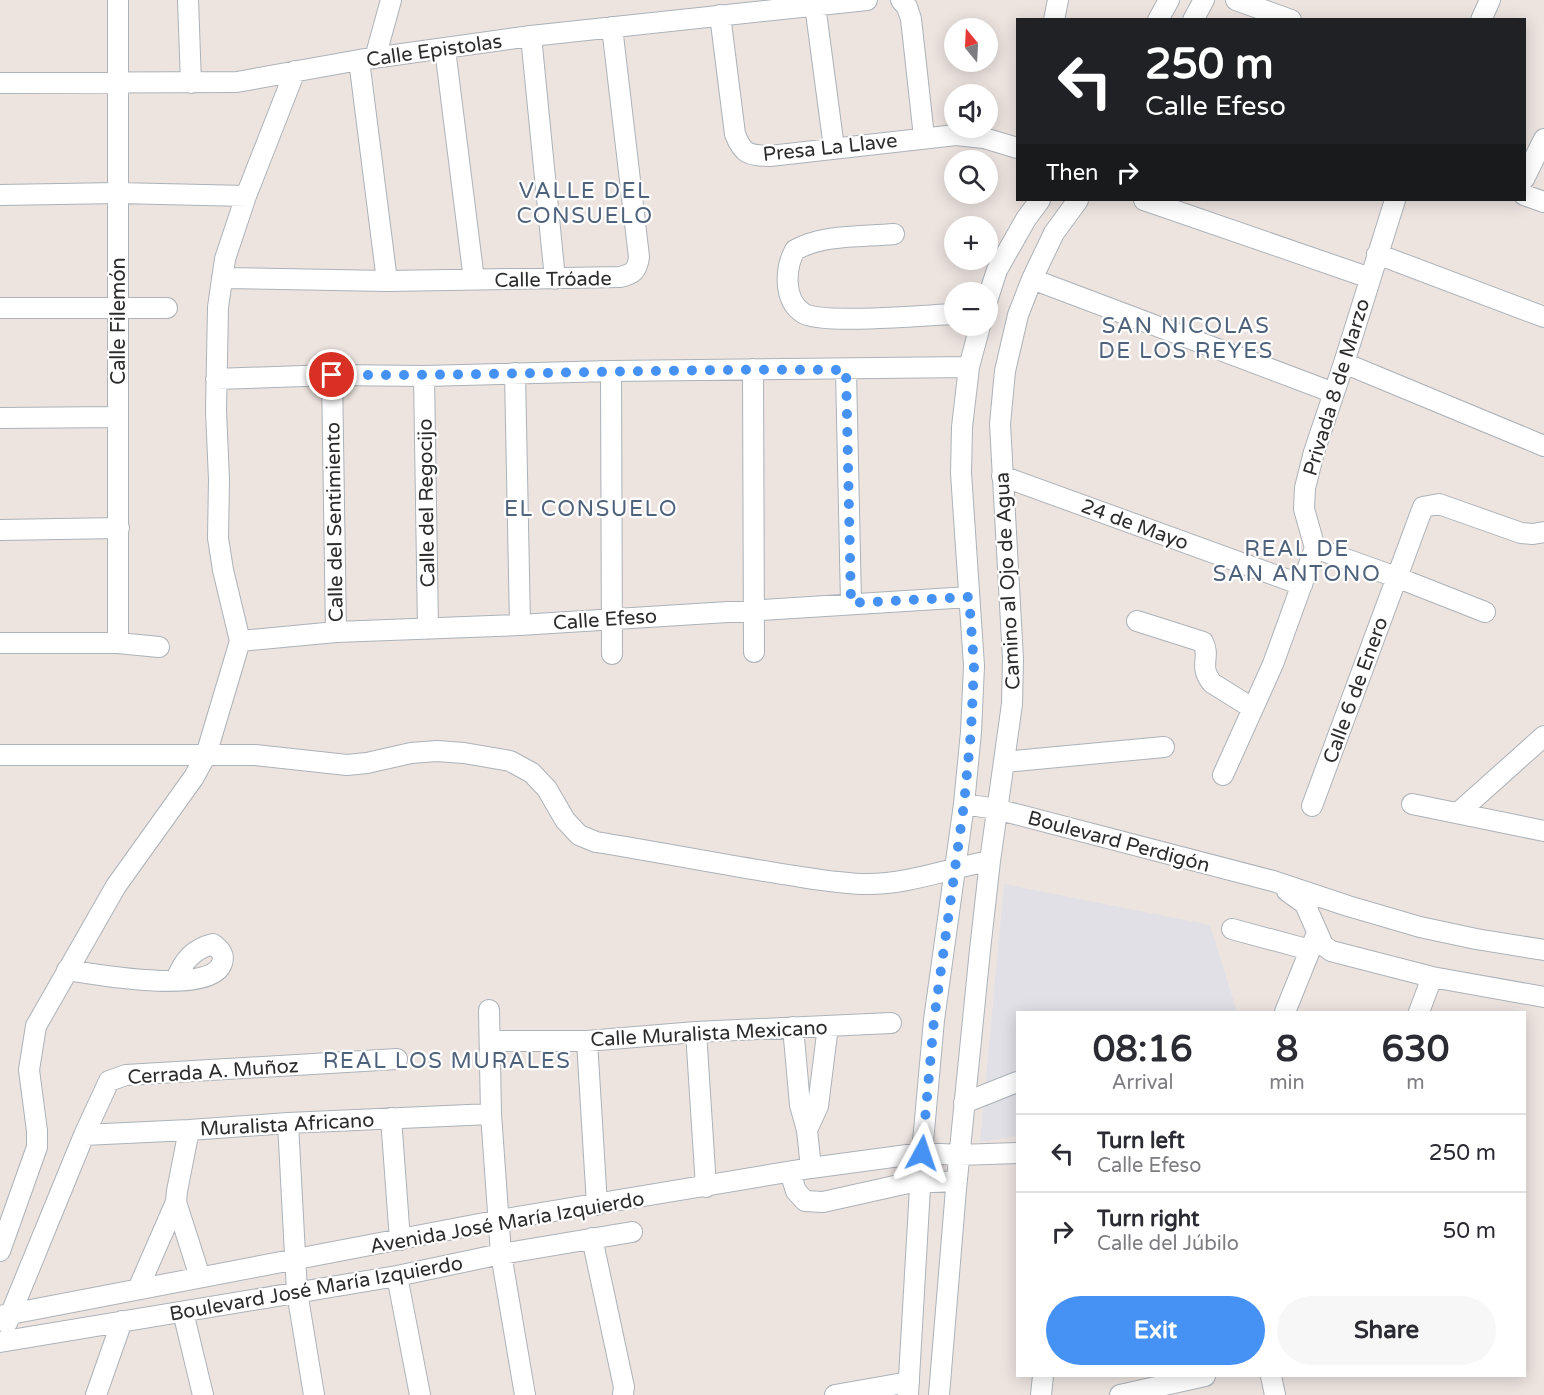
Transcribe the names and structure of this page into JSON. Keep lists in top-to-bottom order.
{
  "streets": {
    "street": [
      "Calle Epistolas",
      "Presa La Llave",
      "Calle Tróade",
      "Calle Filemón",
      "Privada 8 de Marzo",
      "Calle del Regocijo",
      "Calle del Sentimiento",
      "24 de Mayo",
      "Camino al Ojo de Agua",
      "Calle Efeso",
      "Calle 6 de Enero",
      "Boulevard Perdigón",
      "Calle Muralista Mexicano",
      "Cerrada A. Muñoz",
      "Muralista Africano",
      "Avenida José María Izquierdo",
      "Boulevard José María Izquierdo"
    ]
  },
  "crossings": [
    ["Calle Epistolas", "Presa La Llave"],
    ["Calle Epistolas", "Calle Tróade"],
    ["Calle Epistolas", "Calle Filemón"],
    ["Calle del Regocijo", "Calle Efeso"],
    ["Calle del Sentimiento", "Calle Efeso"],
    ["24 de Mayo", "Camino al Ojo de Agua"],
    ["Camino al Ojo de Agua", "Calle Efeso"],
    ["Camino al Ojo de Agua", "Boulevard Perdigón"],
    ["Camino al Ojo de Agua", "Avenida José María Izquierdo"],
    ["Cerrada A. Muñoz", "Muralista Africano"]
  ],
  "districts": [
    "VALLE DEL CONSUELO",
    "SAN NICOLAS DE LOS REYES",
    "EL CONSUELO",
    "REAL DE SAN ANTONO",
    "REAL LOS MURALES"
  ],
  "north": "top",
  "page": {
    "map_buttons": ["+", "−"],
    "turn": ["250 m", "Calle Efeso"],
    "then": "Then",
    "eta": [
      "08:16",
      "Arrival",
      "8",
      "min",
      "630",
      "m"
    ],
    "list": [
      {
        "name": "Turn left",
        "note": "Calle Efeso",
        "value": "250 m"
      },
      {
        "name": "Turn right",
        "note": "Calle del Júbilo",
        "value": "50 m"
      }
    ],
    "buttons": ["Exit", "Share"]
  }
}
